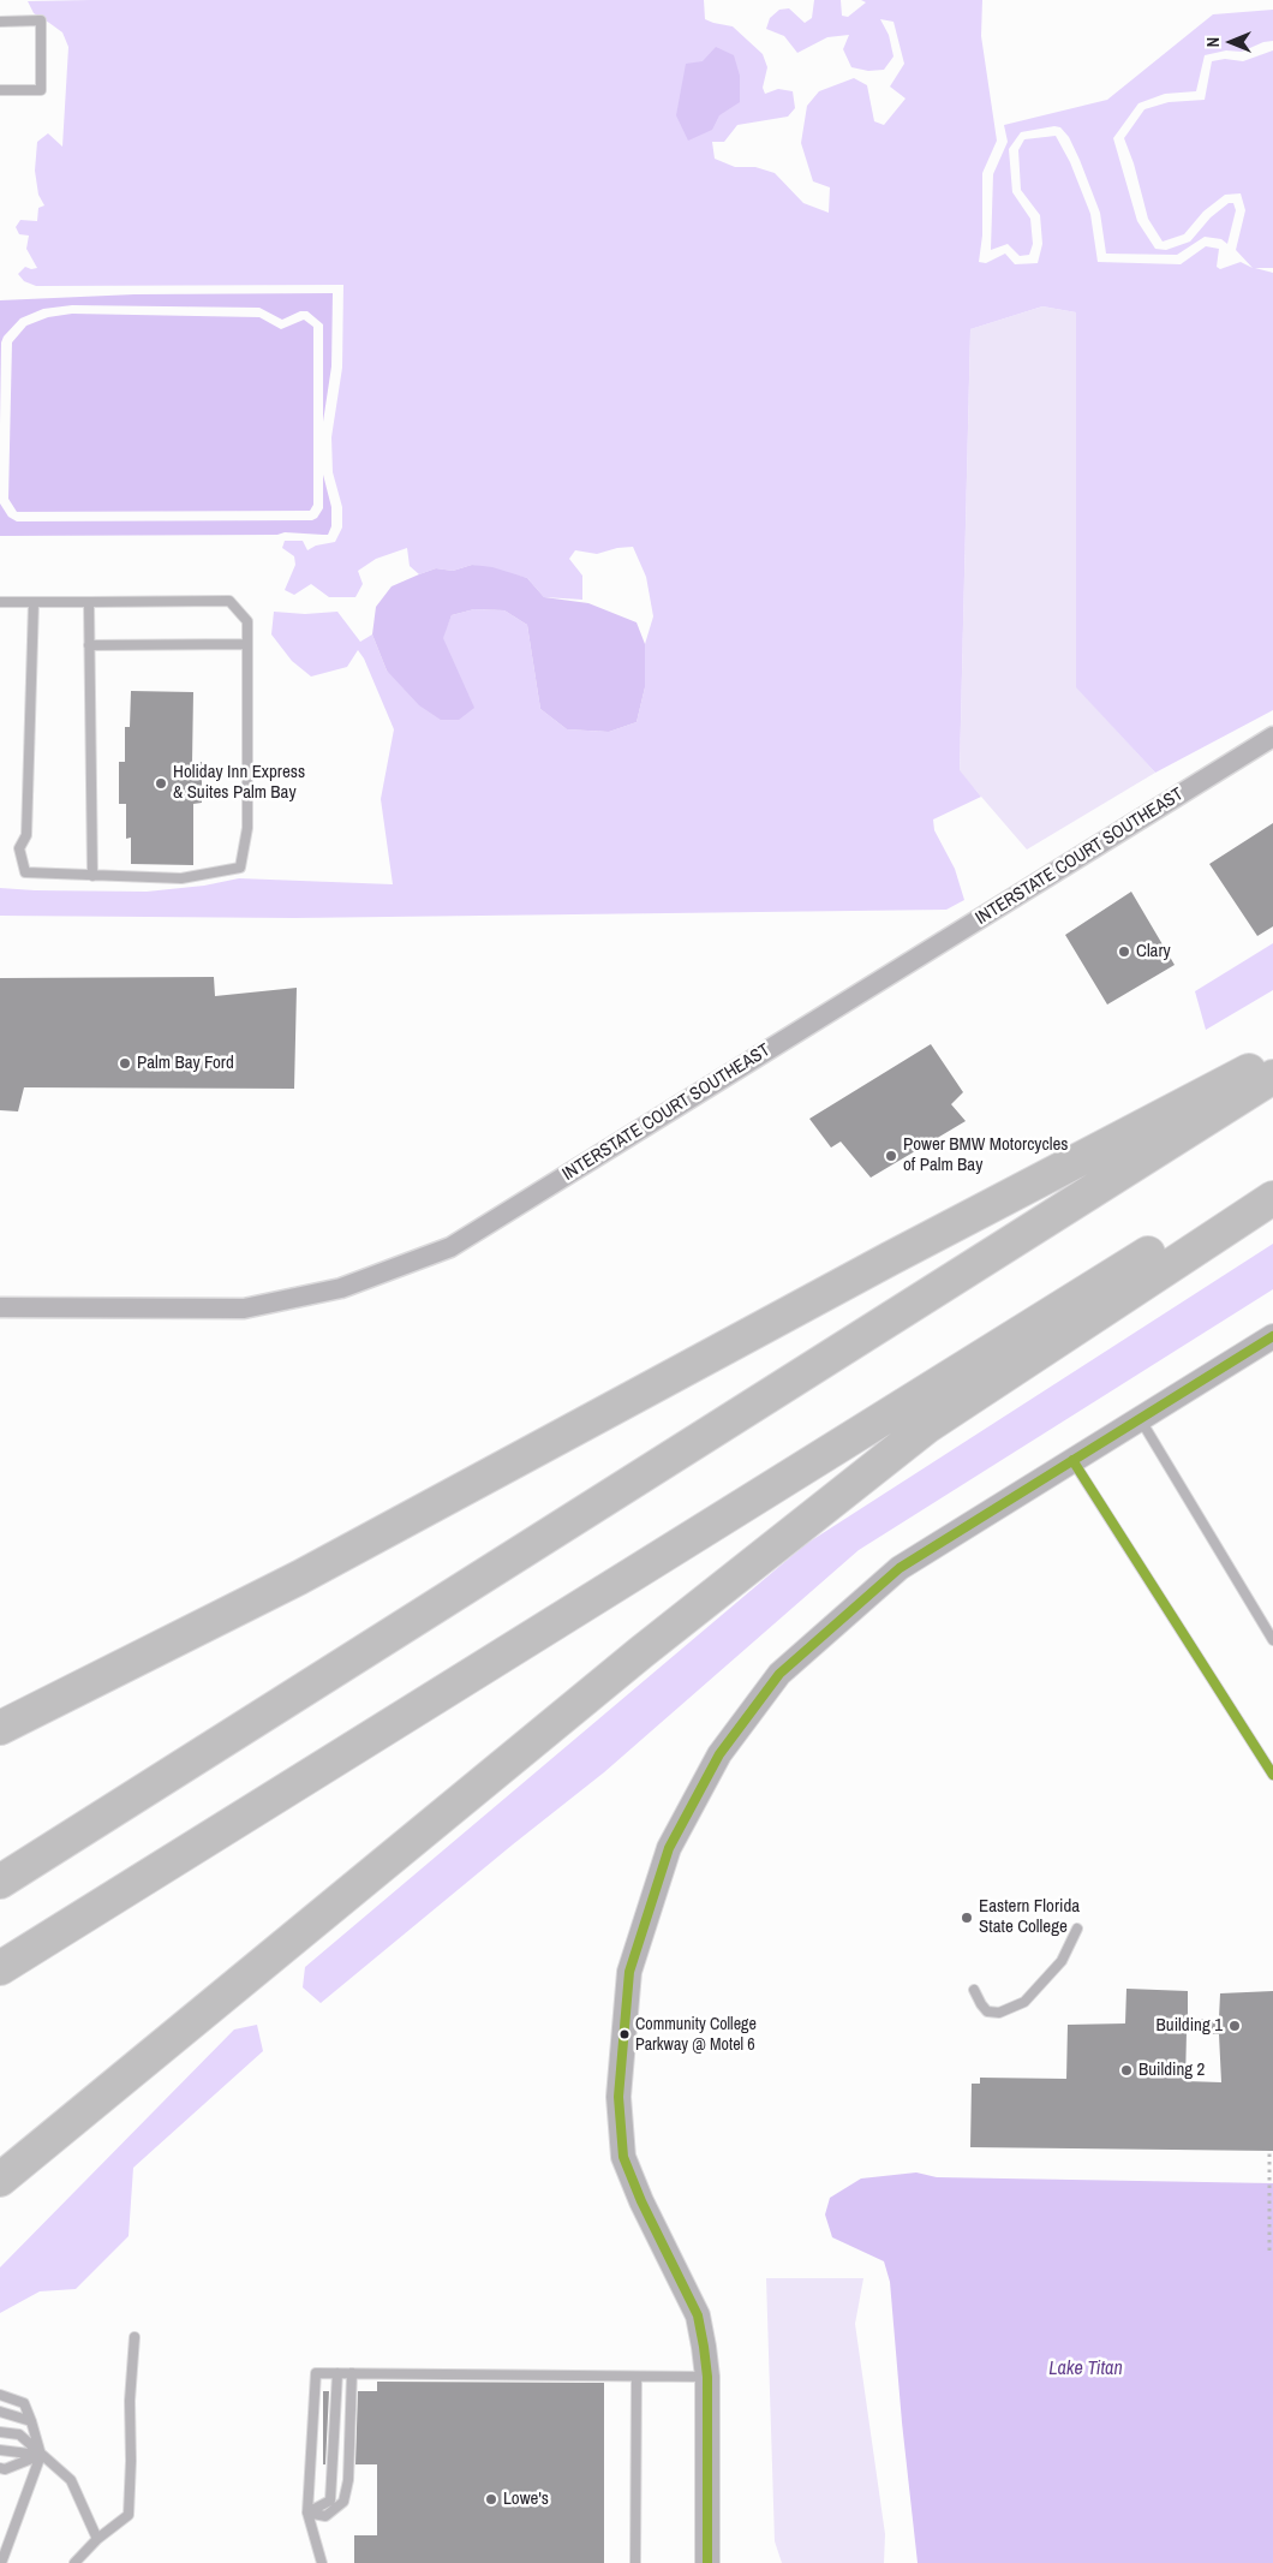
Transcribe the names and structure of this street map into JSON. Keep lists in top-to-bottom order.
{
  "streets": {
    "street": ["INTERSTATE COURT SOUTHEAST"]
  },
  "water": ["Lake Titan"],
  "places": [
    "Holiday Inn Express & Suites Palm Bay",
    "Clary",
    "Palm Bay Ford",
    "Power BMW Motorcycles of Palm Bay",
    "Eastern Florida State College",
    "Building 1",
    "Community College Parkway @ Motel 6",
    "Building 2",
    "Lowe's"
  ],
  "north": "left"
}
